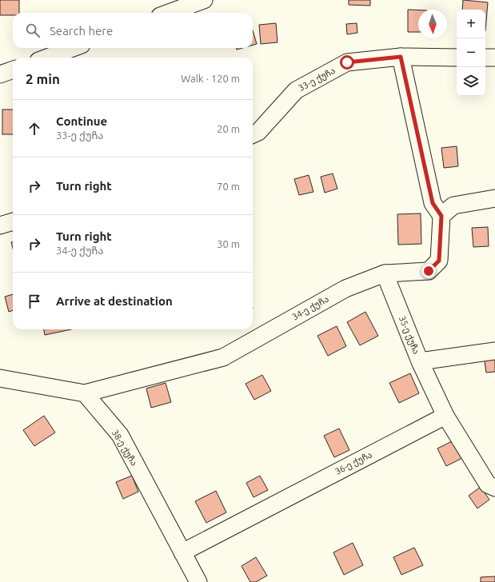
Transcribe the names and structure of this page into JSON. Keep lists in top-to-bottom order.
{
  "streets": {
    "street": [
      "33-ე ქუჩა",
      "34-ე ქუჩა",
      "35-ე ქუჩა",
      "38-ე ქუჩა",
      "36-ე ქუჩა"
    ]
  },
  "crossings": [
    ["34-ე ქუჩა", "35-ე ქუჩა"],
    ["34-ე ქუჩა", "38-ე ქუჩა"],
    ["38-ე ქუჩა", "36-ე ქუჩა"]
  ],
  "north": "bottom",
  "page": {
    "map_buttons": ["+", "−"],
    "search": "Search here",
    "heading": ["2 min", "Walk · 120 m"],
    "list": [
      ["Continue", "33-ე ქუჩა", "20 m"],
      ["Turn right", "70 m"],
      ["Turn right", "34-ე ქუჩა", "30 m"],
      "Arrive at destination"
    ]
  }
}
